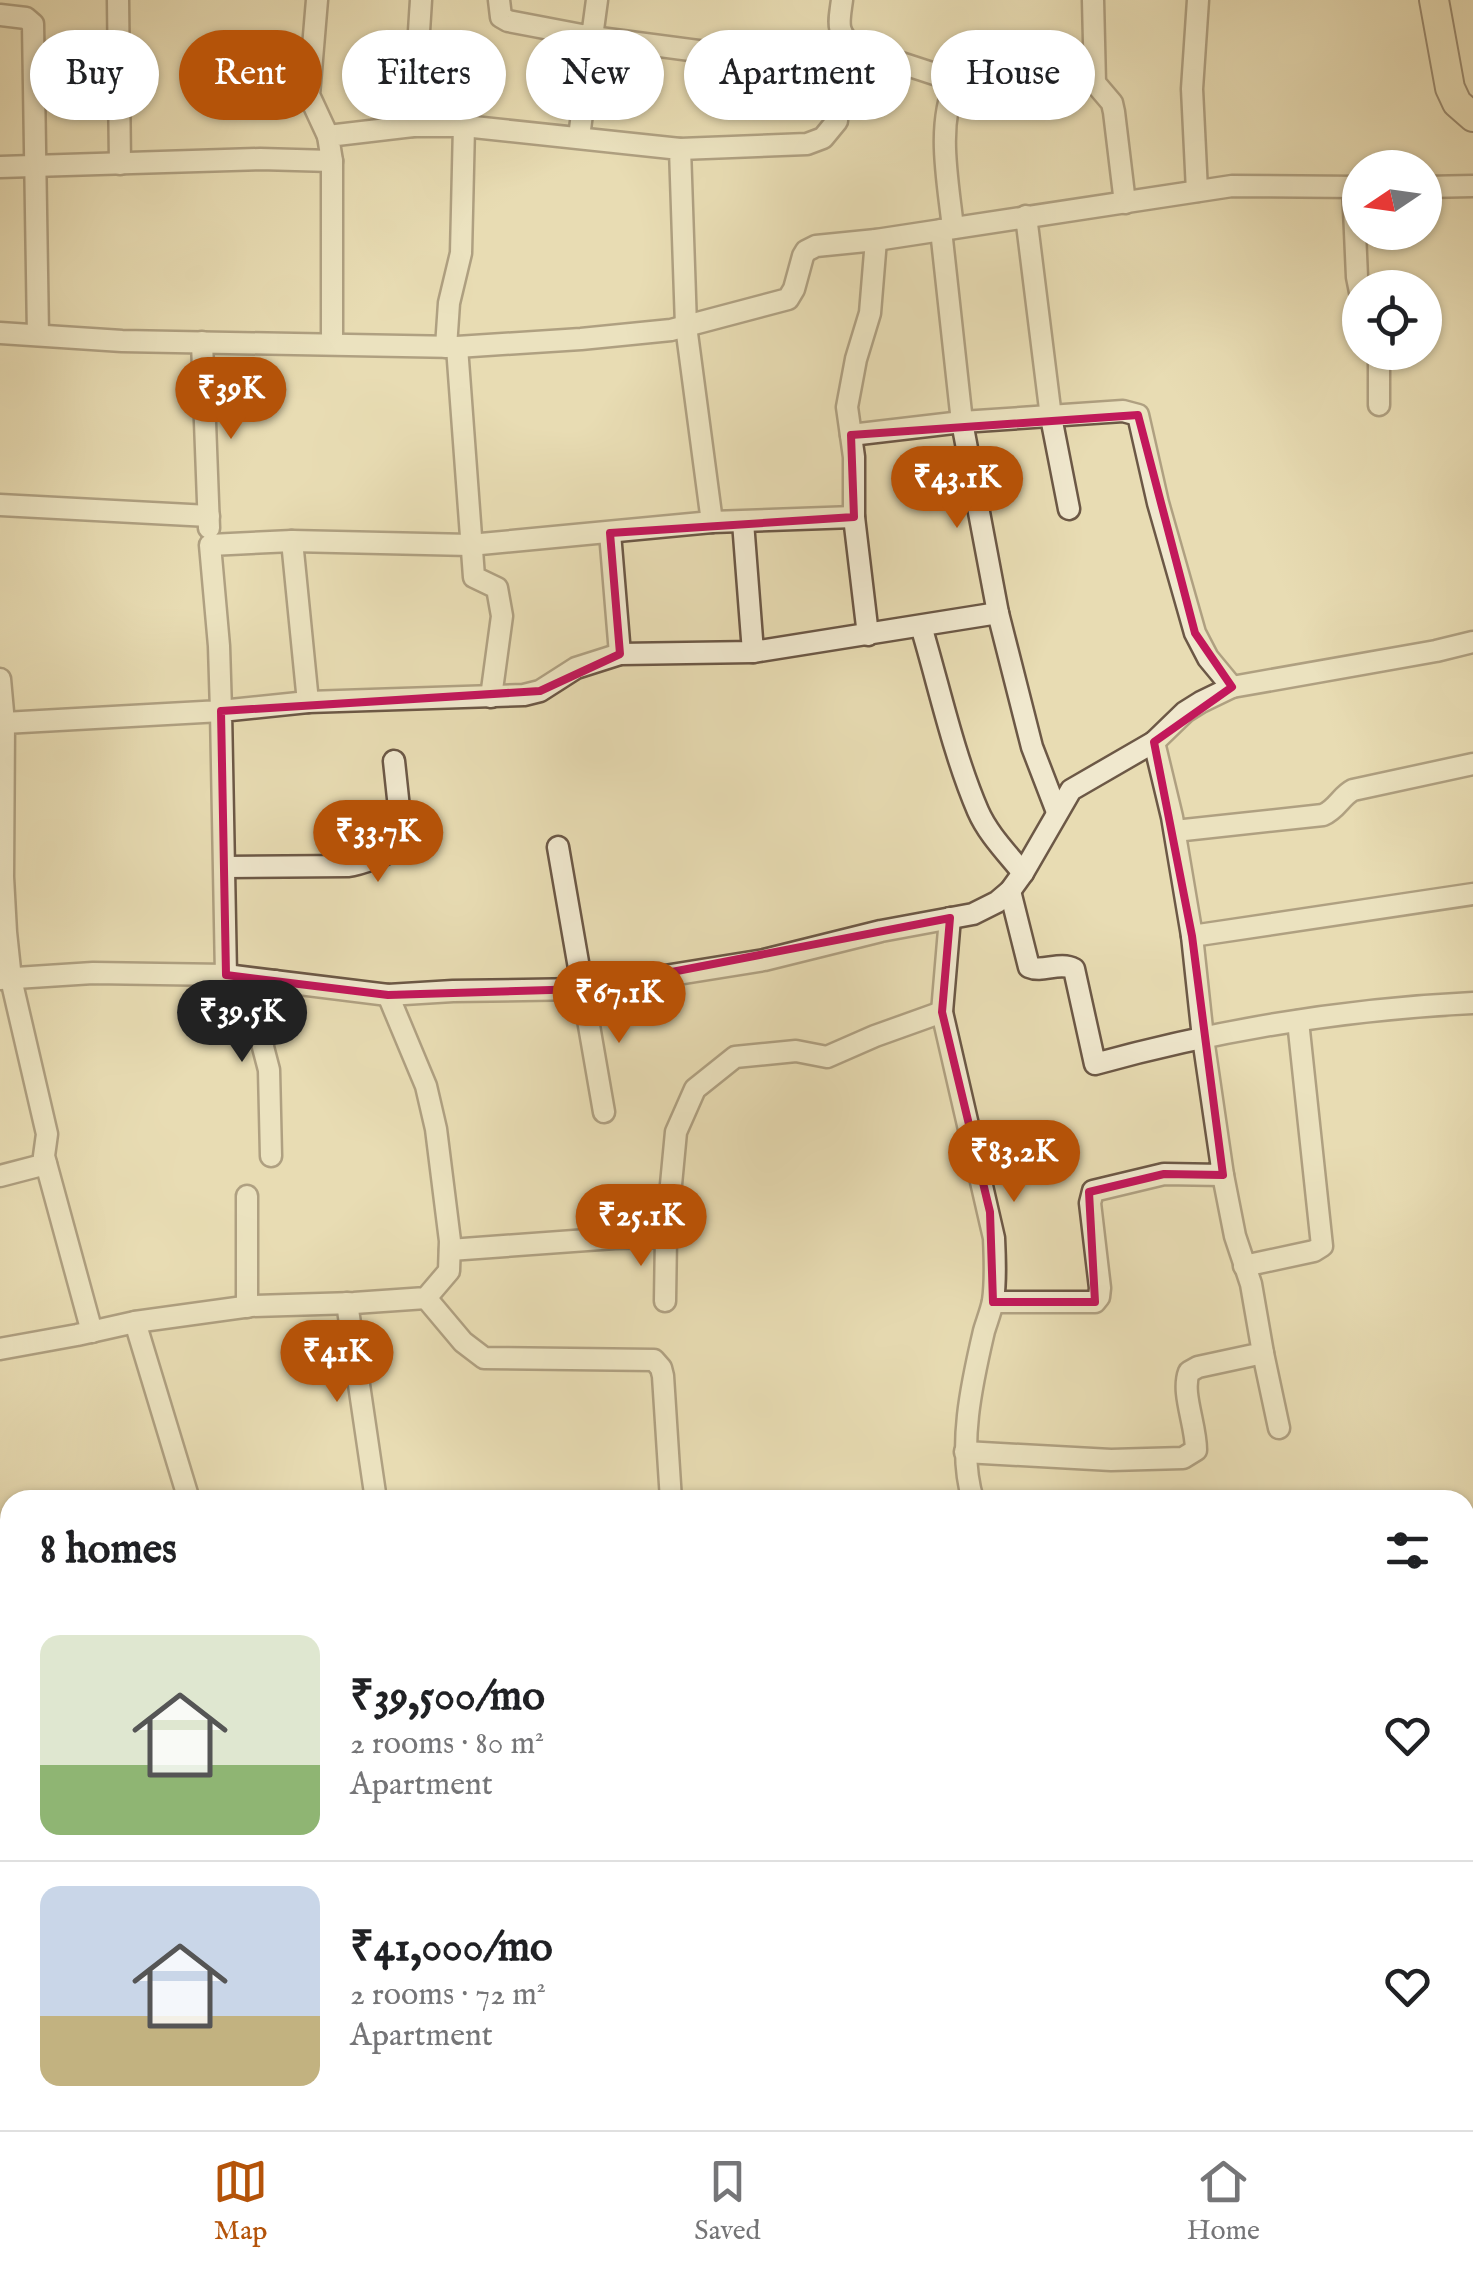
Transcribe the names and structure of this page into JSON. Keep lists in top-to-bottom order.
{
  "north": "left",
  "page": {
    "chip": [
      "Buy",
      "Rent",
      "Filters",
      "New",
      "Apartment",
      "House"
    ],
    "price": [
      "₹39K",
      "₹43.1K",
      "₹33.7K",
      "₹67.1K",
      "₹39.5K",
      "₹83.2K",
      "₹25.1K",
      "₹41K"
    ],
    "heading": "8 homes",
    "list": [
      {
        "name": "₹39,500/mo",
        "note": "2 rooms · 80 m² · Apartment"
      },
      {
        "name": "₹41,000/mo",
        "note": "2 rooms · 72 m² · Apartment"
      }
    ],
    "tabs": ["Map", "Saved", "Home"]
  }
}
